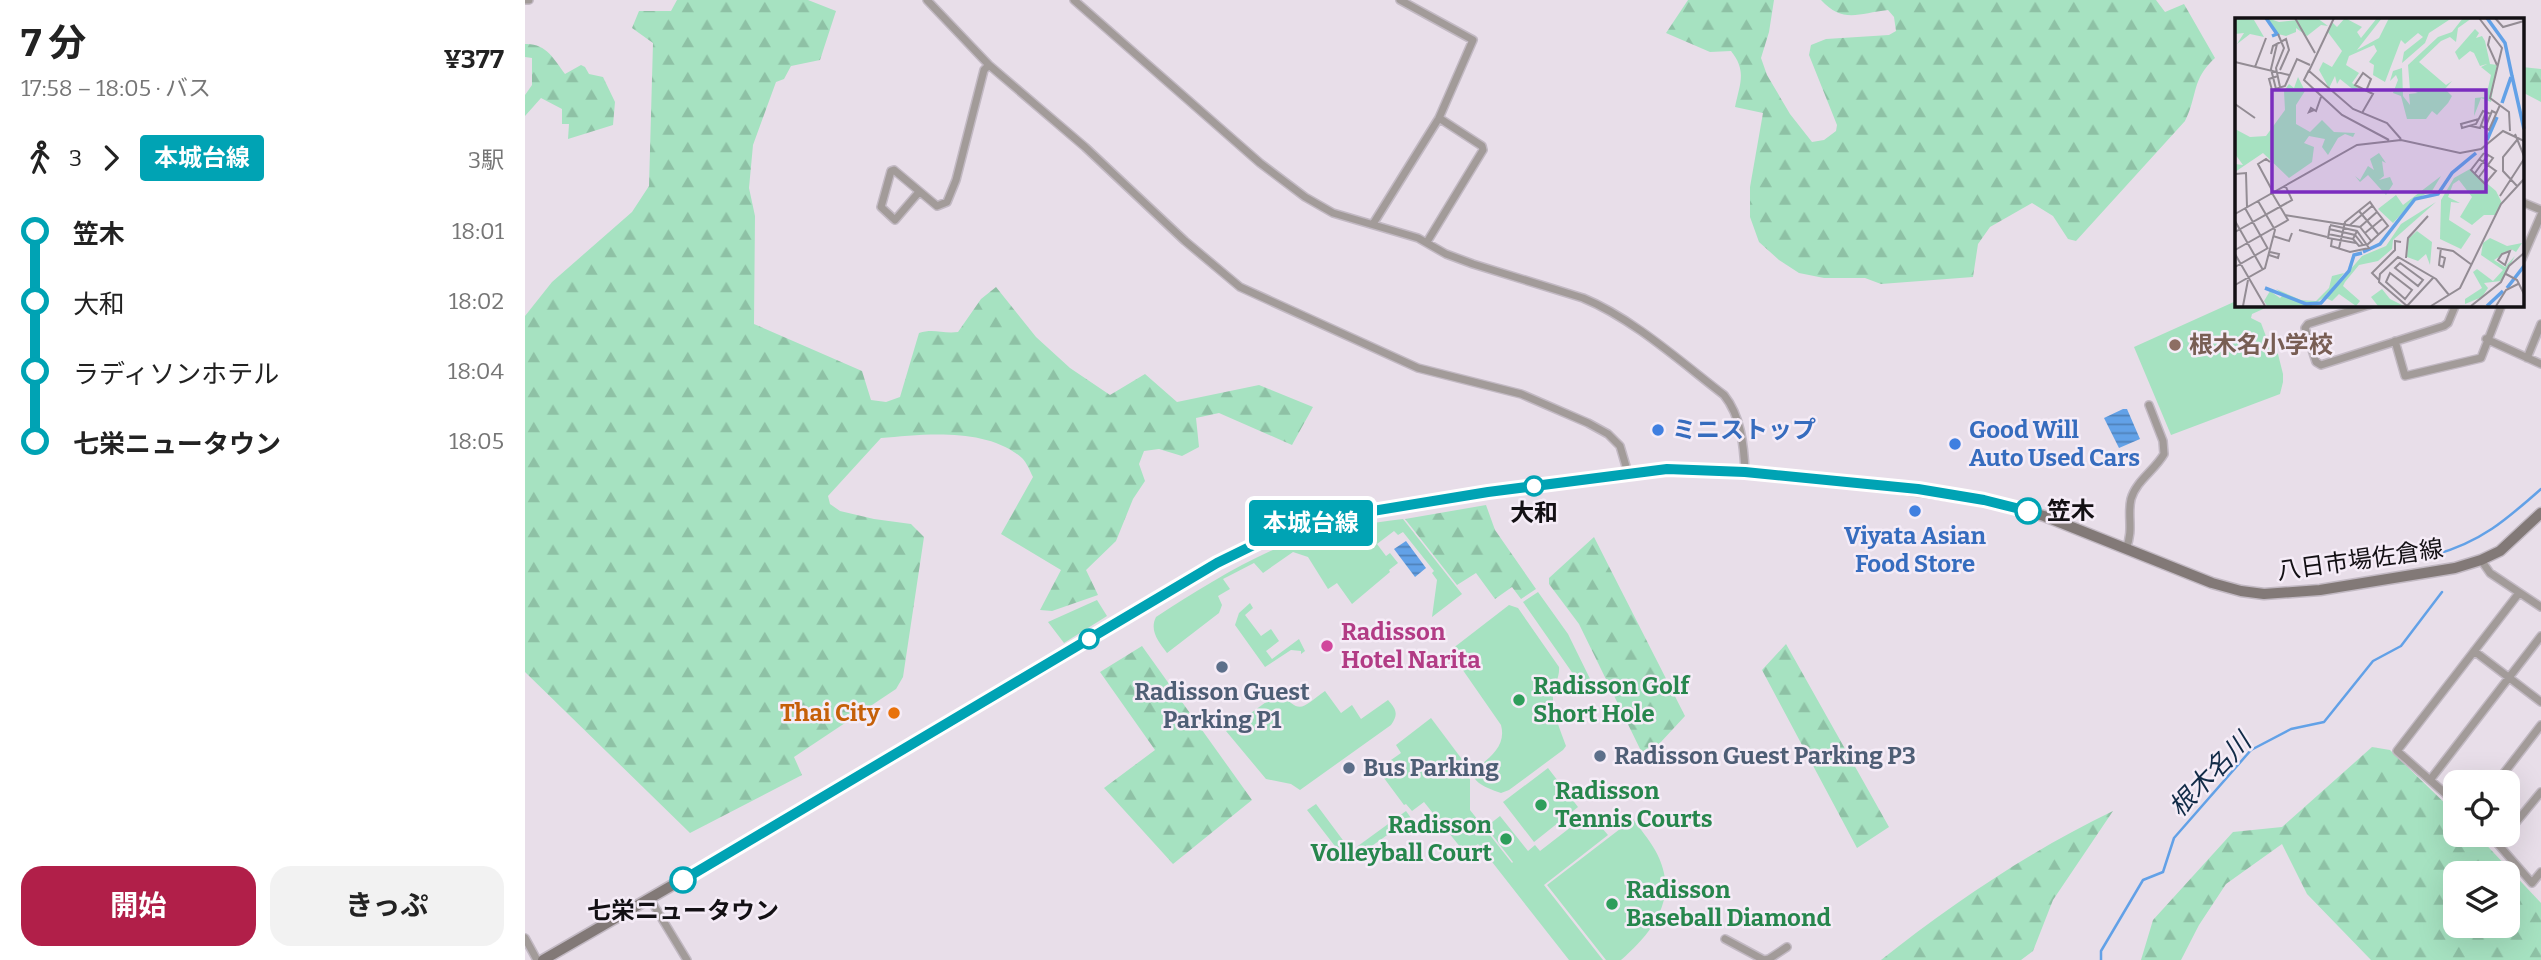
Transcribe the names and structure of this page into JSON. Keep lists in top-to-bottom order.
{
  "streets": {
    "main road": ["八日市場佐倉線"]
  },
  "water": ["根木名川"],
  "places": [
    "根木名小学校",
    "ミニストップ",
    "Good Will Auto Used Cars",
    "大和",
    "Viyata Asian Food Store",
    "笠木",
    "Radisson Hotel Narita",
    "Radisson Guest Parking P1",
    "Radisson Golf Short Hole",
    "Thai City",
    "Radisson Guest Parking P3",
    "Bus Parking",
    "Radisson Tennis Courts",
    "Radisson Volleyball Court",
    "七栄ニュータウン",
    "Radisson Baseball Diamond"
  ],
  "lines": ["bus line 本城台線"],
  "page": {
    "heading": ["7 分", "17:58 – 18:05 · バス", "¥377"],
    "on_map": "本城台線",
    "legs": ["3", "本城台線", "3駅"],
    "list": [
      {
        "name": "笠木",
        "value": "18:01"
      },
      {
        "name": "大和",
        "value": "18:02"
      },
      {
        "name": "ラディソンホテル",
        "value": "18:04"
      },
      {
        "name": "七栄ニュータウン",
        "value": "18:05"
      }
    ],
    "buttons": ["開始", "きっぷ"]
  }
}
